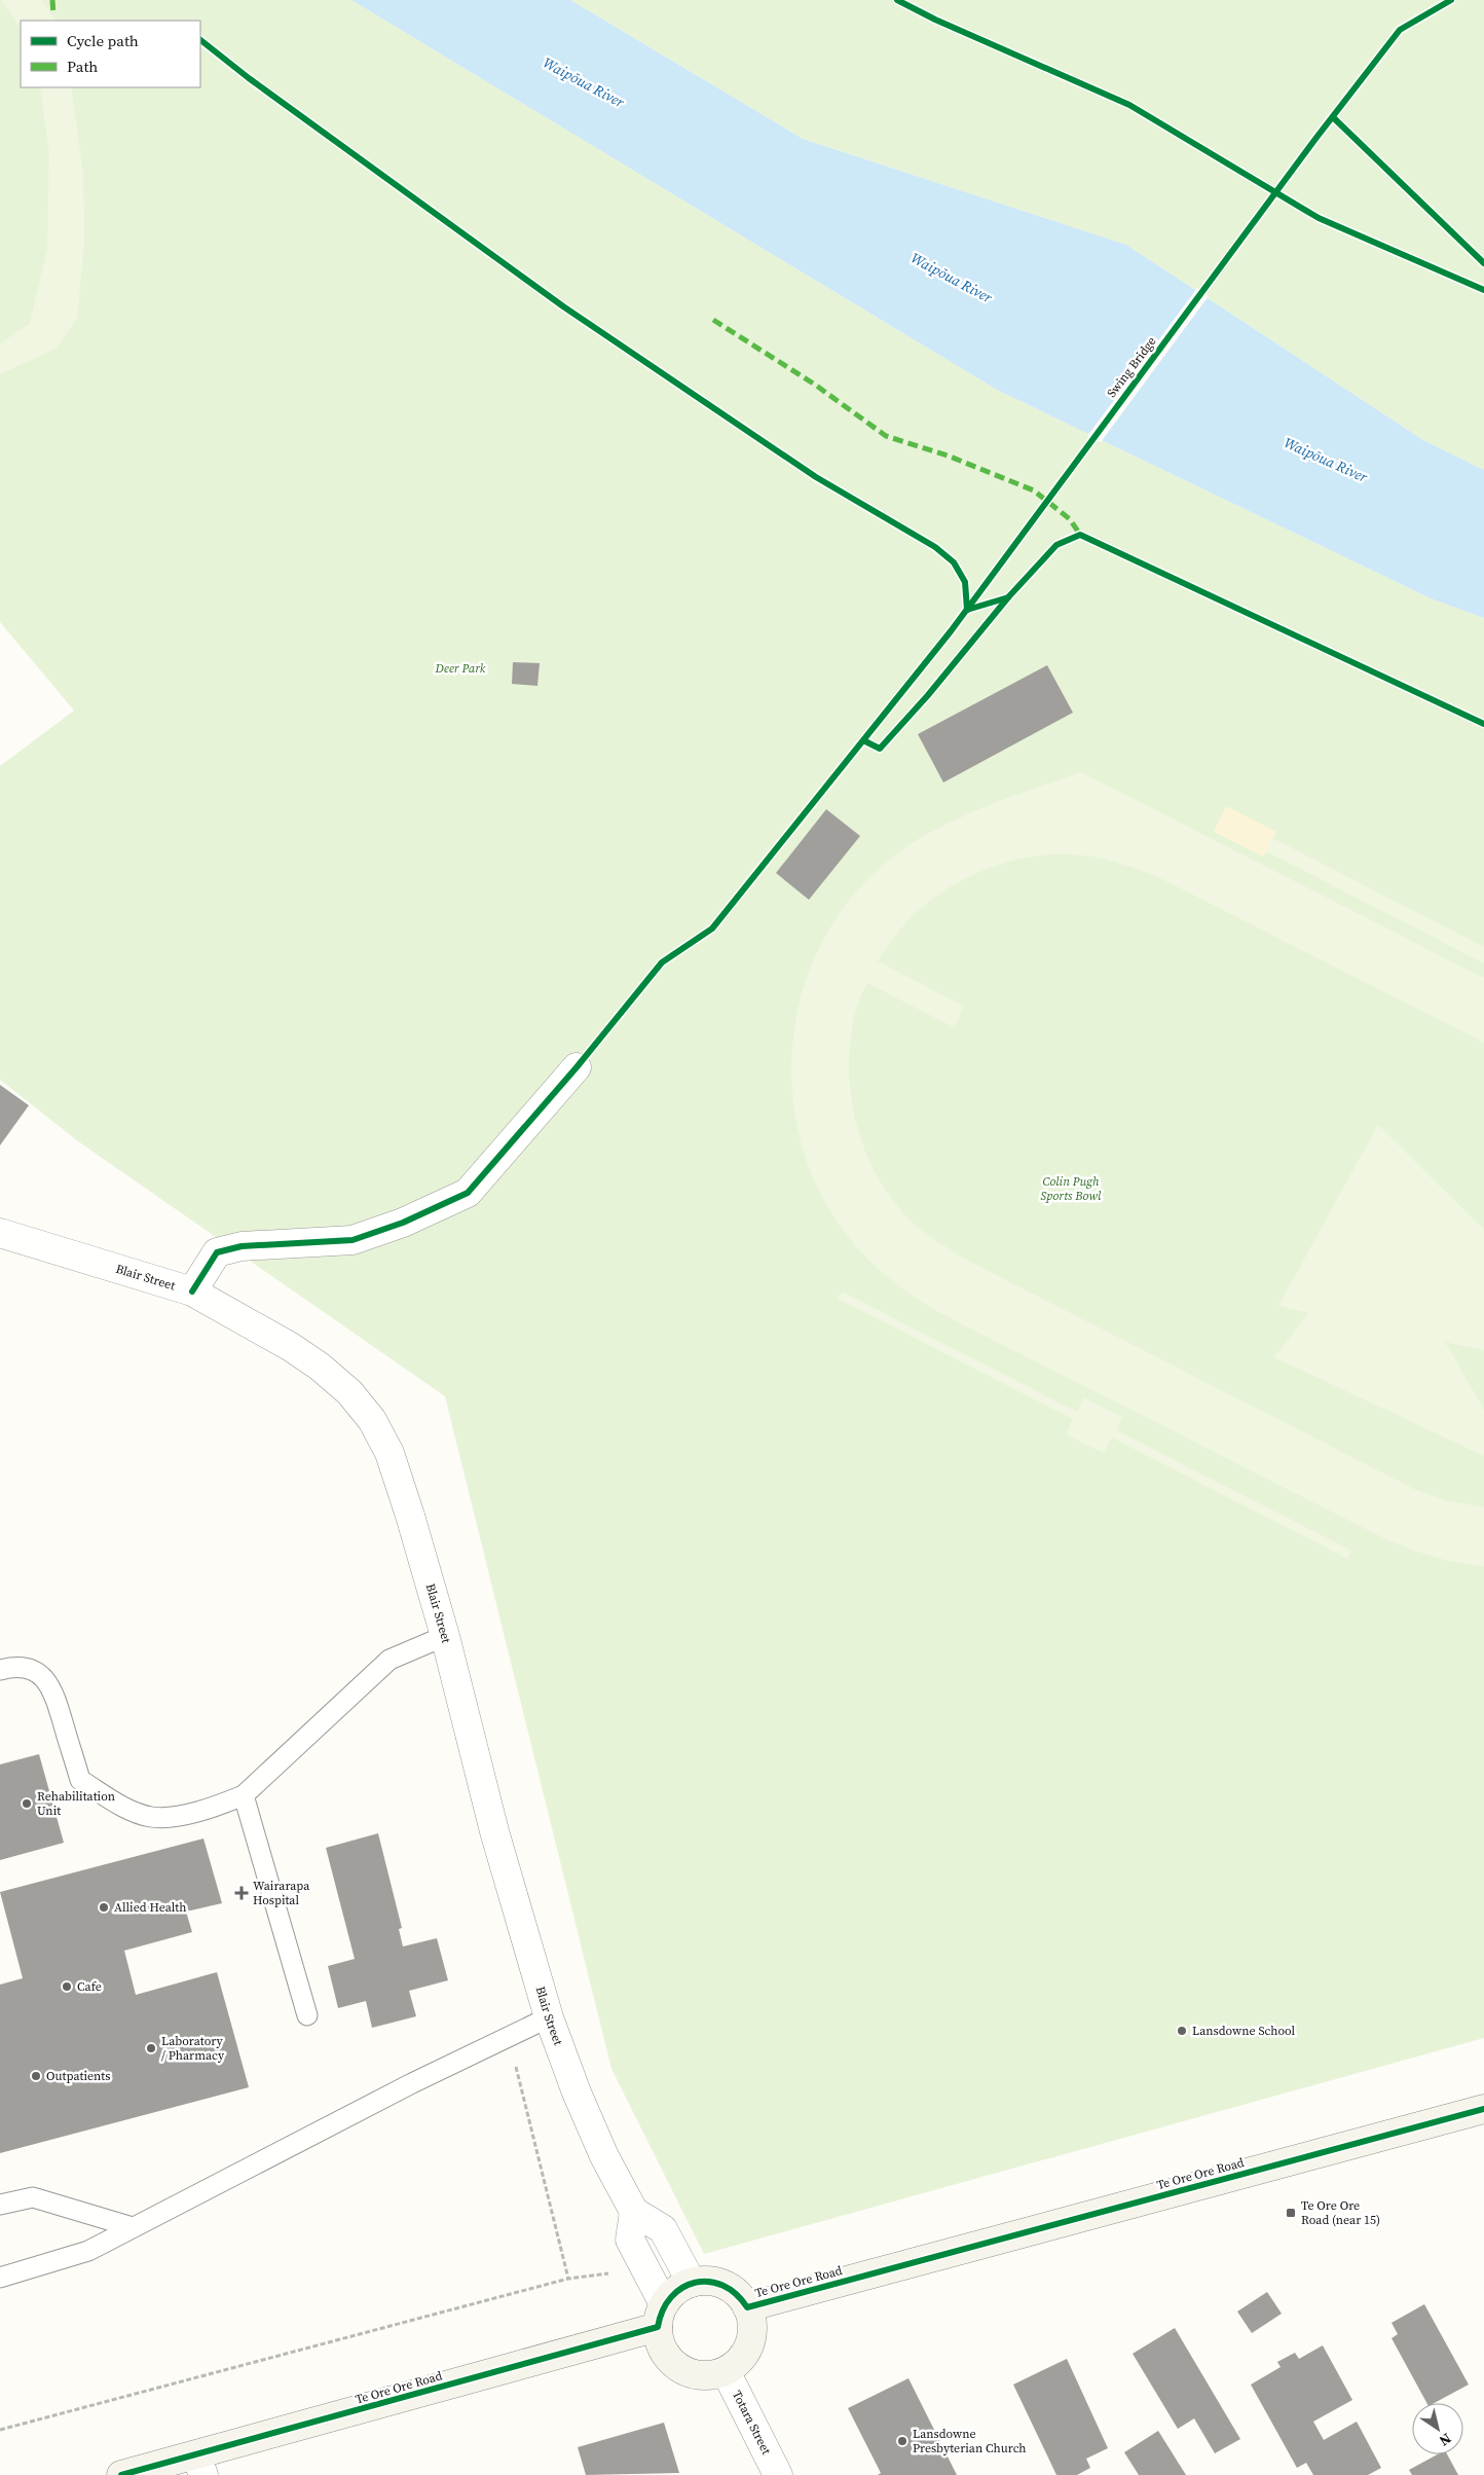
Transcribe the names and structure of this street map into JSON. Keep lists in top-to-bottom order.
{
  "streets": {
    "main road": ["Te Ore Ore Road"],
    "street": ["Blair Street", "Totara Street"],
    "cycle path": ["Swing Bridge"]
  },
  "crossings": [
    ["Te Ore Ore Road", "Totara Street"]
  ],
  "water": ["Waipōua River"],
  "parks": ["Deer Park", "Colin Pugh Sports Bowl"],
  "places": {
    "other": [
      "Rehabilitation Unit",
      "Allied Health",
      "Cafe",
      "Lansdowne School",
      "Laboratory / Pharmacy",
      "Outpatients",
      "Lansdowne Presbyterian Church"
    ],
    "health": ["Wairarapa Hospital"],
    "transit": ["Te Ore Ore Road (near 15)"]
  },
  "legend": ["Cycle path", "Path"],
  "north": "bottom right"
}
